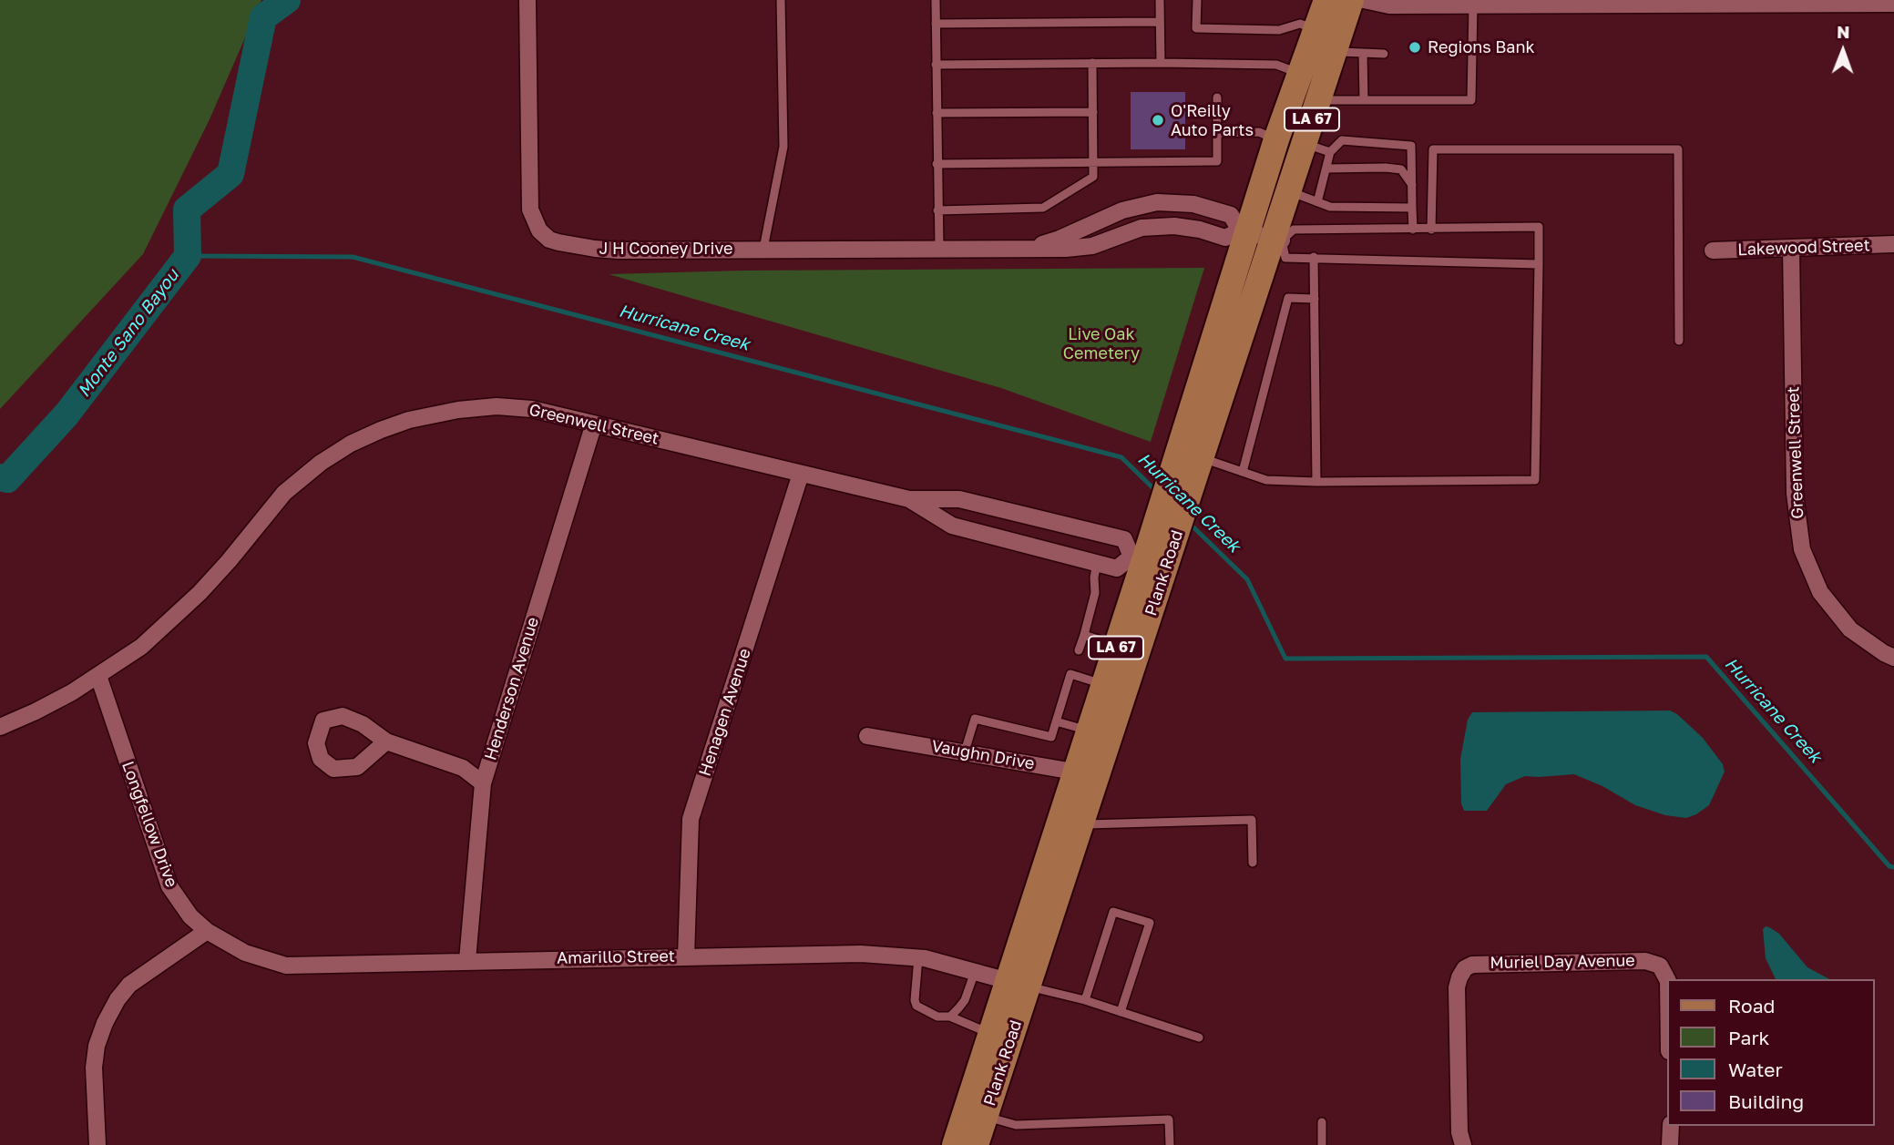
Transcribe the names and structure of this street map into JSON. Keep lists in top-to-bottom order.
{
  "streets": {
    "main road": ["LA 67", "Plank Road"],
    "street": [
      "Lakewood Street",
      "J H Cooney Drive",
      "Greenwell Street",
      "Henderson Avenue",
      "Henagen Avenue",
      "Vaughn Drive",
      "Longfellow Drive",
      "Amarillo Street",
      "Muriel Day Avenue"
    ]
  },
  "crossings": [
    ["Lakewood Street", "Greenwell Street"],
    ["J H Cooney Drive", "Plank Road"],
    ["Greenwell Street", "Plank Road"],
    ["Greenwell Street", "Henderson Avenue"],
    ["Greenwell Street", "Henagen Avenue"],
    ["Greenwell Street", "Longfellow Drive"],
    ["Plank Road", "Vaughn Drive"],
    ["Plank Road", "Amarillo Street"],
    ["Henderson Avenue", "Amarillo Street"],
    ["Henagen Avenue", "Amarillo Street"],
    ["Longfellow Drive", "Amarillo Street"]
  ],
  "water": ["Hurricane Creek", "Monte Sano Bayou"],
  "parks": ["Live Oak Cemetery"],
  "places": ["Regions Bank", "O'Reilly Auto Parts"],
  "legend": [
    "Road",
    "Park",
    "Water",
    "Building"
  ],
  "north": "top"
}
